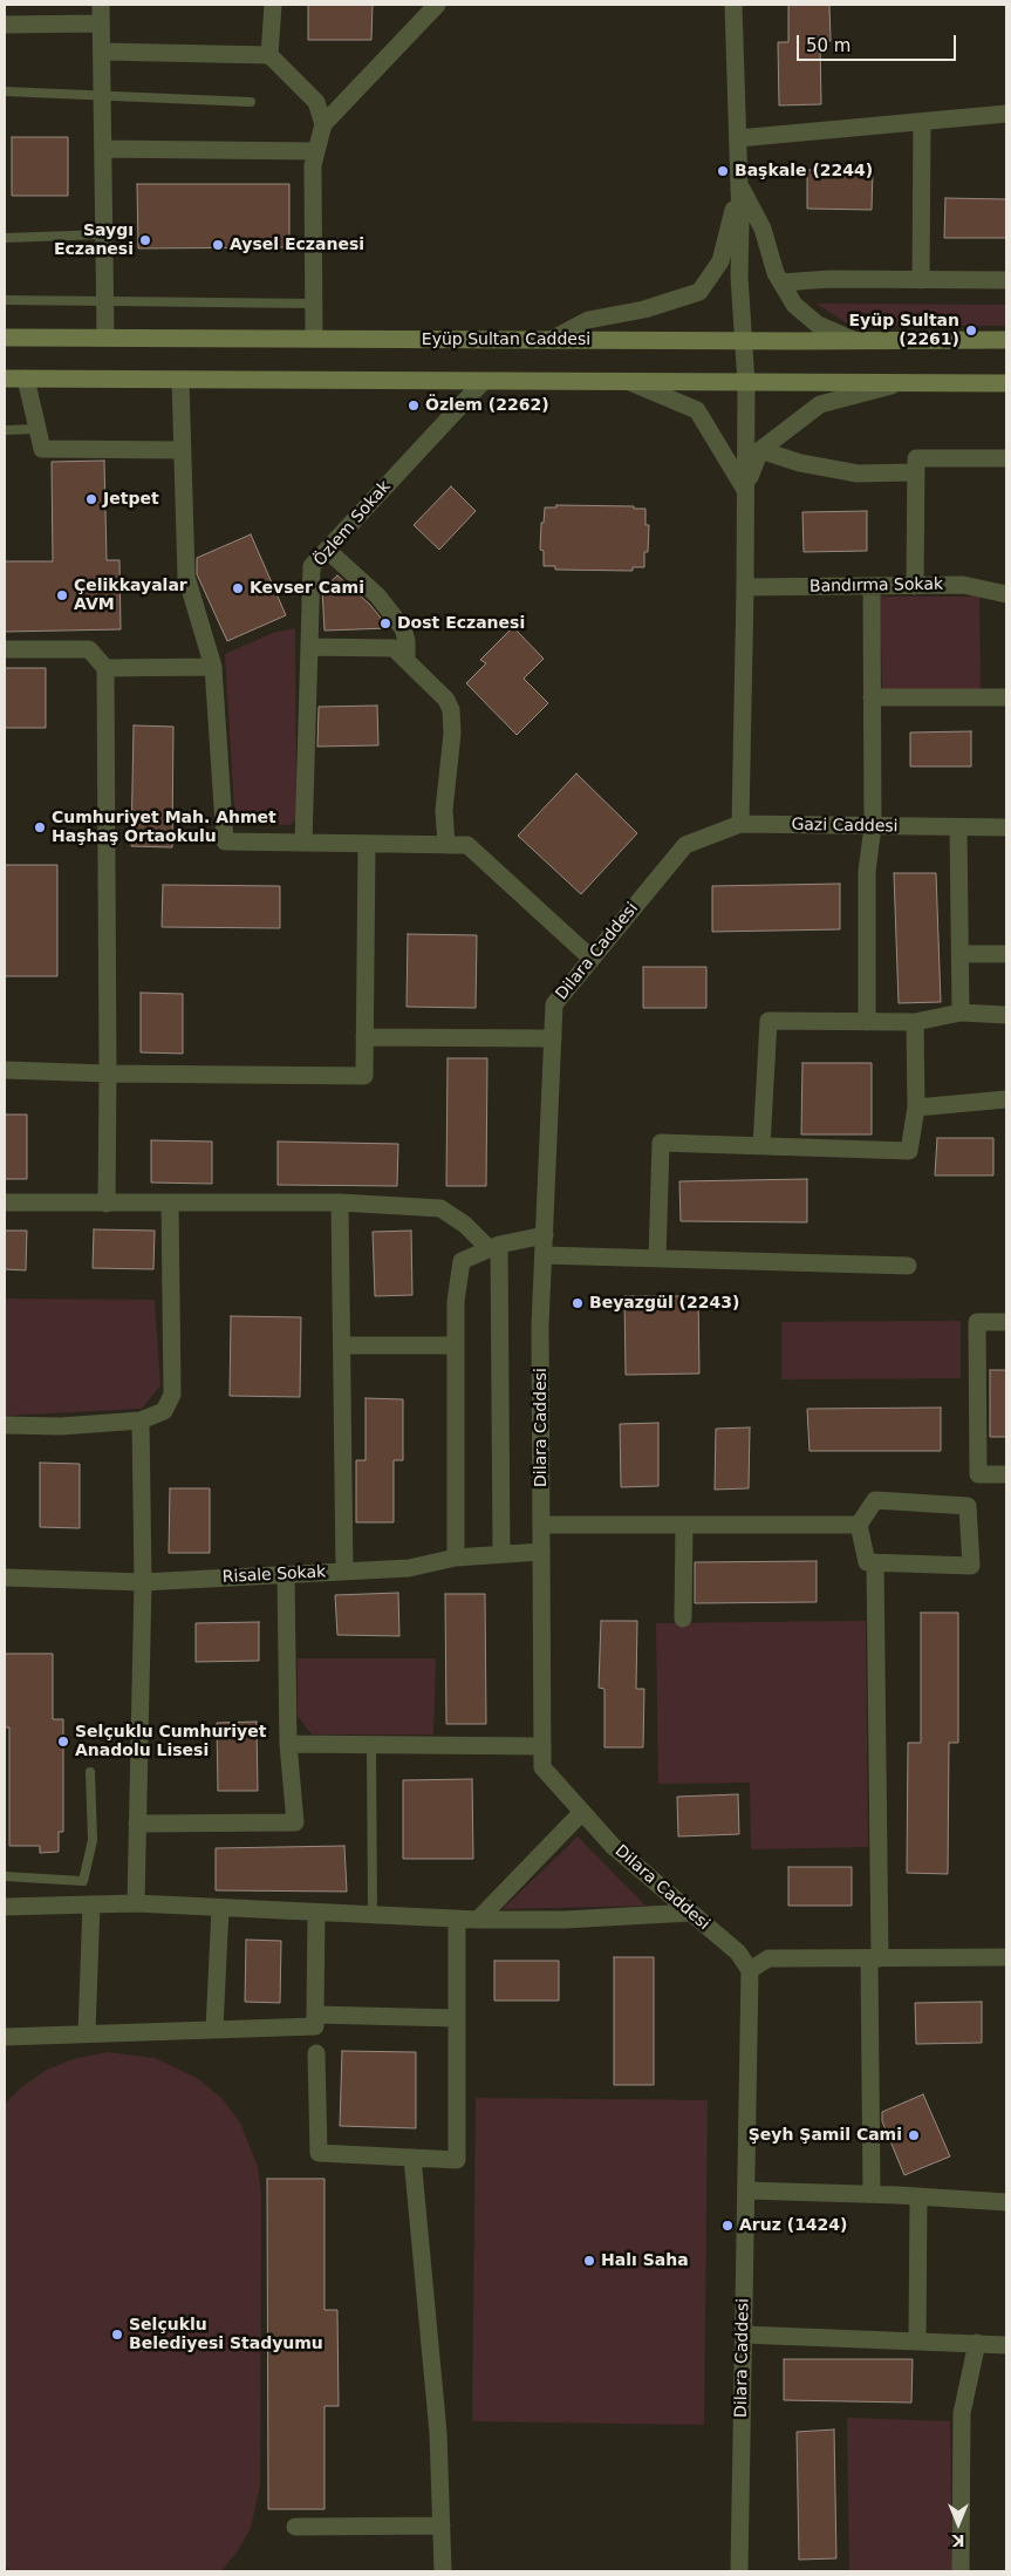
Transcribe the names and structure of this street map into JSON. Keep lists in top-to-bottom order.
{
  "streets": {
    "main road": ["Eyüp Sultan Caddesi"],
    "street": [
      "Özlem Sokak",
      "Bandırma Sokak",
      "Gazi Caddesi",
      "Dilara Caddesi",
      "Risale Sokak"
    ]
  },
  "crossings": [
    ["Gazi Caddesi", "Dilara Caddesi"],
    ["Dilara Caddesi", "Risale Sokak"]
  ],
  "places": [
    "Başkale (2244)",
    "Saygı Eczanesi",
    "Aysel Eczanesi",
    "Eyüp Sultan (2261)",
    "Özlem (2262)",
    "Jetpet",
    "Kevser Cami",
    "Çelikkayalar AVM",
    "Dost Eczanesi",
    "Cumhuriyet Mah. Ahmet Haşhaş Ortaokulu",
    "Beyazgül (2243)",
    "Selçuklu Cumhuriyet Anadolu Lisesi",
    "Şeyh Şamil Cami",
    "Aruz (1424)",
    "Halı Saha",
    "Selçuklu Belediyesi Stadyumu"
  ],
  "scale_bar": "50 m",
  "north": "bottom"
}
